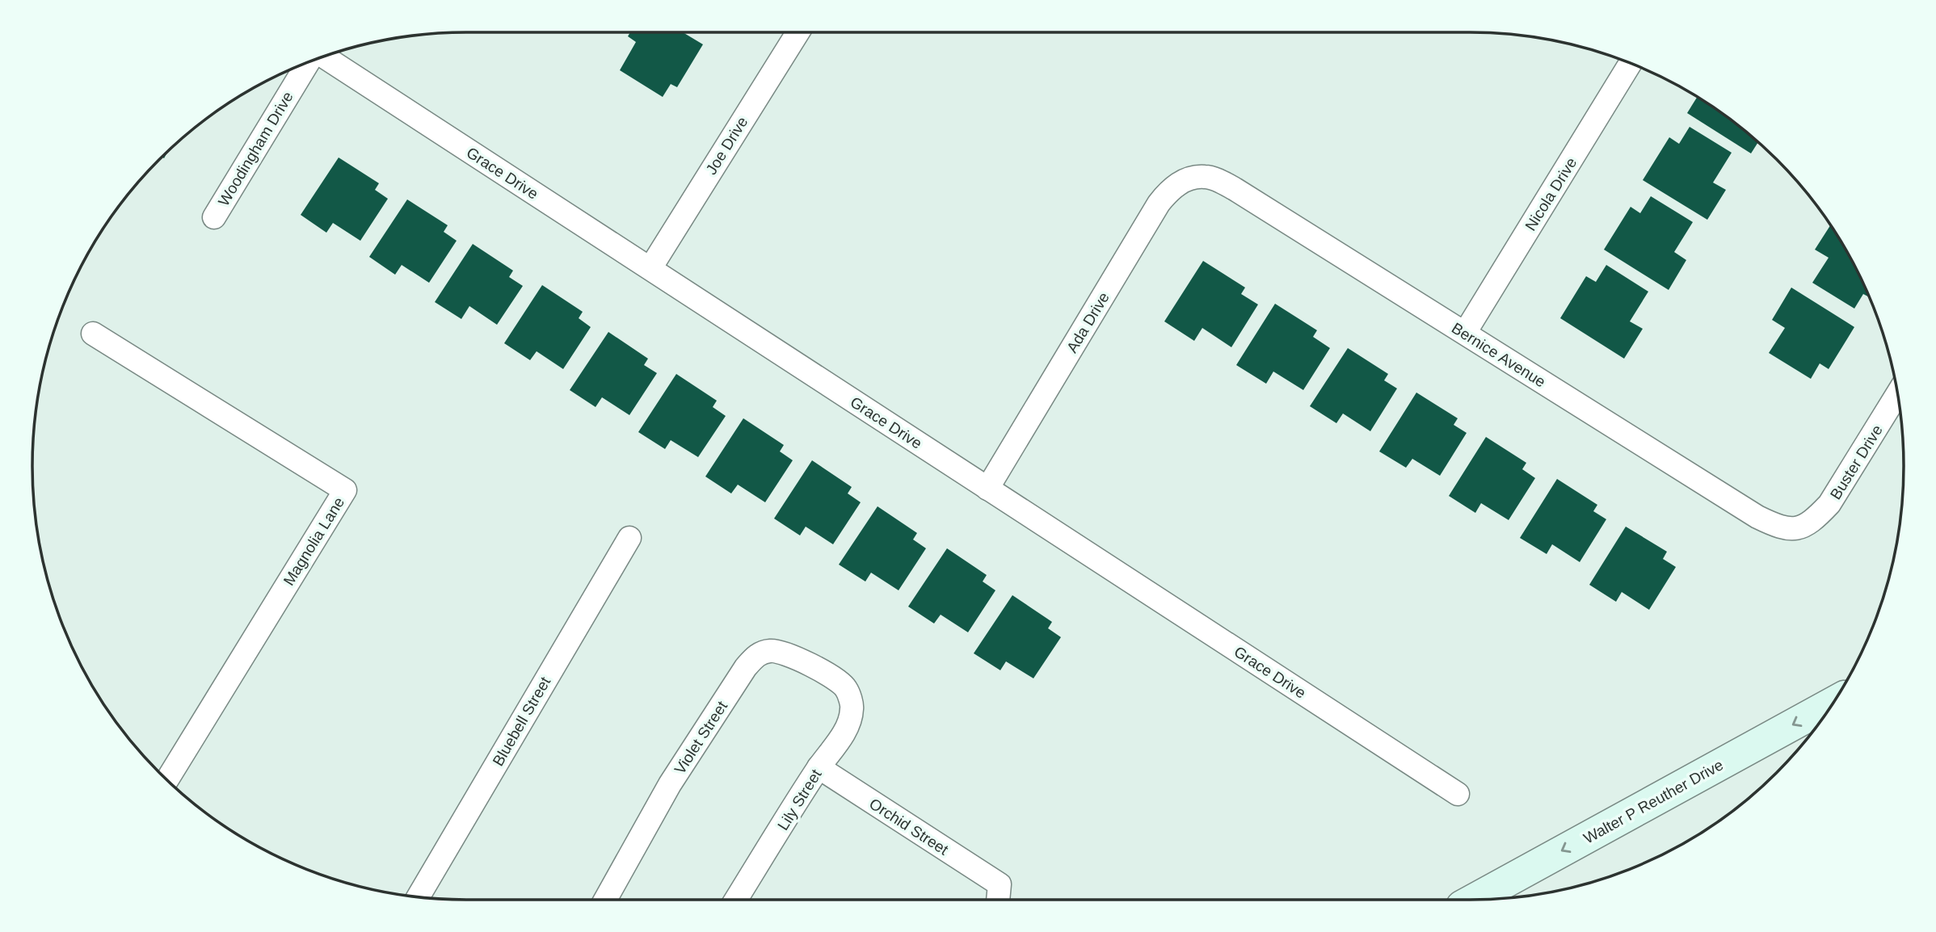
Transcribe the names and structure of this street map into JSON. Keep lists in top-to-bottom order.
{
  "streets": {
    "main road": ["Walter P Reuther Drive"],
    "street": [
      "Joe Drive",
      "Woodingham Drive",
      "Grace Drive",
      "Nicola Drive",
      "Ada Drive",
      "Bernice Avenue",
      "Buster Drive",
      "Magnolia Lane",
      "Bluebell Street",
      "Violet Street",
      "Lily Street",
      "Orchid Street"
    ]
  },
  "crossings": [
    ["Joe Drive", "Grace Drive"],
    ["Grace Drive", "Ada Drive"],
    ["Nicola Drive", "Bernice Avenue"],
    ["Ada Drive", "Bernice Avenue"],
    ["Bernice Avenue", "Buster Drive"],
    ["Violet Street", "Lily Street"],
    ["Lily Street", "Orchid Street"]
  ],
  "one_way": ["Walter P Reuther Drive"]
}
